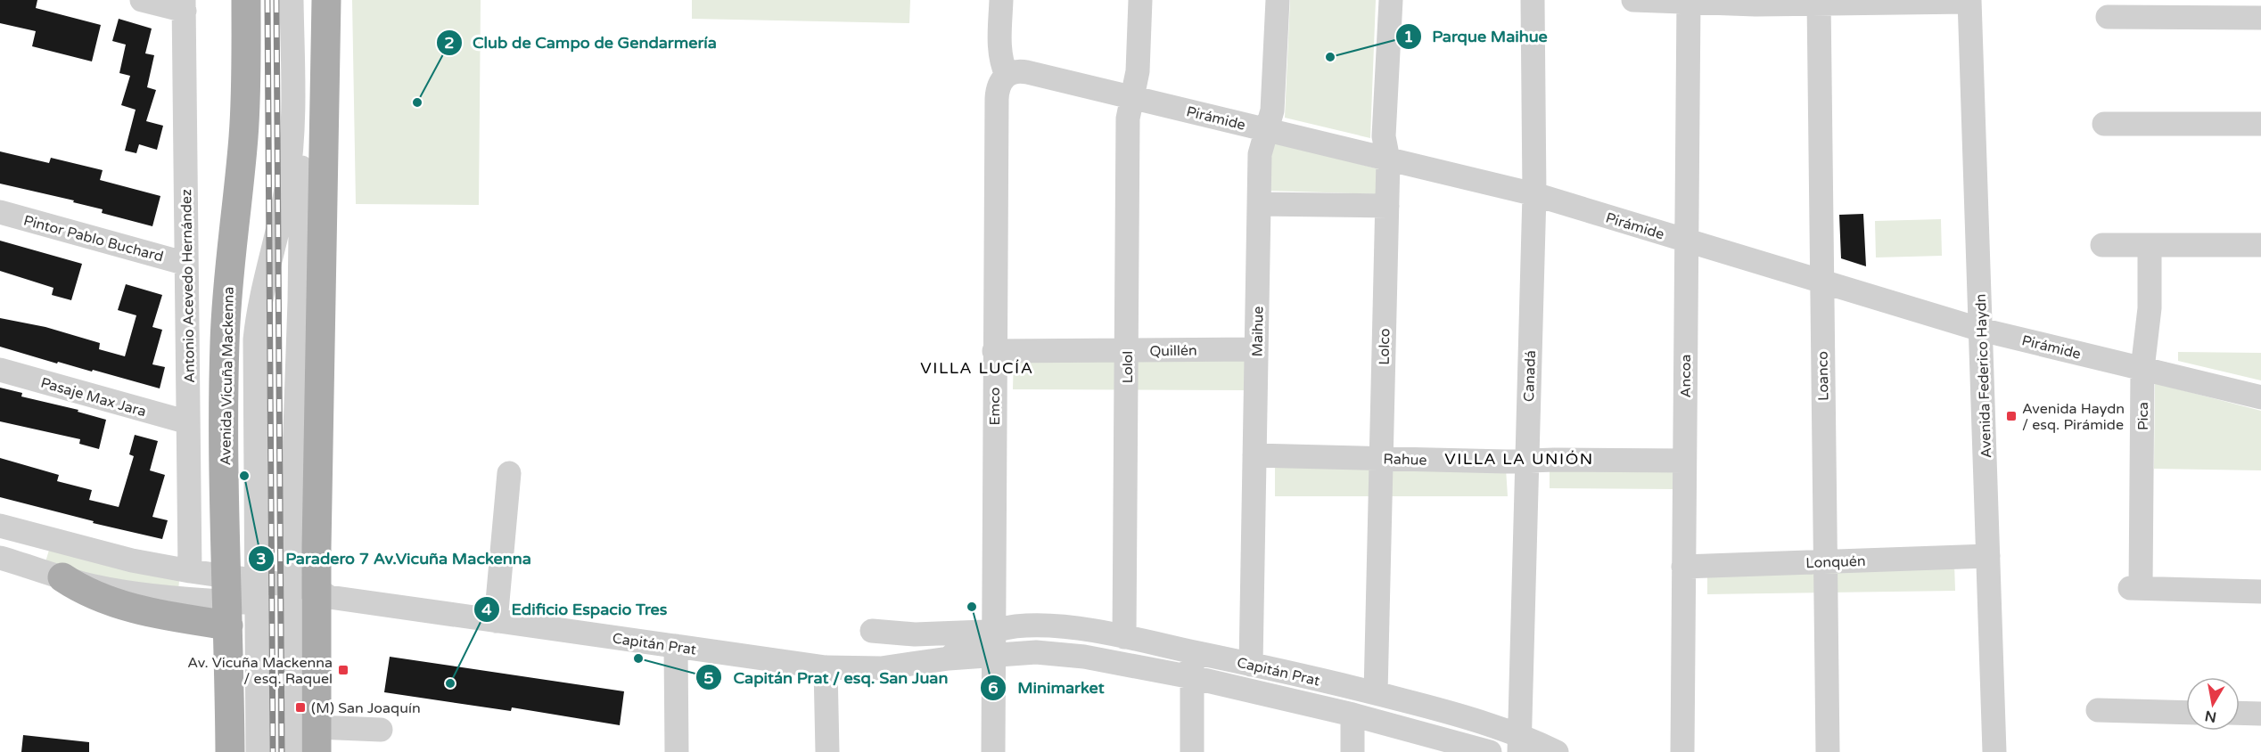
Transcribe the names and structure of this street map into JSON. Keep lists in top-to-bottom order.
{
  "streets": {
    "main road": ["Avenida Vicuña Mackenna"],
    "street": [
      "Pirámide",
      "Pintor Pablo Buchard",
      "Antonio Acevedo Hernández",
      "Maihue",
      "Lolco",
      "Quillén",
      "Lolol",
      "Canadá",
      "Ancoa",
      "Loanco",
      "Avenida Federico Haydn",
      "Pasaje Max Jara",
      "Emco",
      "Pica",
      "Rahue",
      "Lonquén",
      "Capitán Prat"
    ]
  },
  "crossings": [
    ["Pirámide", "Maihue"],
    ["Pirámide", "Lolco"],
    ["Pirámide", "Lolol"],
    ["Pirámide", "Canadá"],
    ["Pirámide", "Ancoa"],
    ["Pirámide", "Loanco"],
    ["Pirámide", "Avenida Federico Haydn"],
    ["Pirámide", "Emco"],
    ["Pirámide", "Pica"],
    ["Pintor Pablo Buchard", "Antonio Acevedo Hernández"],
    ["Antonio Acevedo Hernández", "Pasaje Max Jara"],
    ["Antonio Acevedo Hernández", "Capitán Prat"],
    ["Maihue", "Quillén"],
    ["Maihue", "Rahue"],
    ["Maihue", "Capitán Prat"],
    ["Lolco", "Rahue"],
    ["Lolco", "Capitán Prat"],
    ["Quillén", "Lolol"],
    ["Quillén", "Emco"],
    ["Lolol", "Capitán Prat"],
    ["Avenida Vicuña Mackenna", "Capitán Prat"],
    ["Canadá", "Rahue"],
    ["Canadá", "Capitán Prat"],
    ["Ancoa", "Rahue"],
    ["Ancoa", "Lonquén"],
    ["Loanco", "Lonquén"],
    ["Avenida Federico Haydn", "Lonquén"],
    ["Emco", "Capitán Prat"]
  ],
  "districts": ["VILLA LUCÍA", "VILLA LA UNIÓN"],
  "places": {
    "other": [
      "Parque Maihue",
      "Club de Campo de Gendarmería",
      "Paradero 7 Av.Vicuña Mackenna",
      "Minimarket",
      "Capitán Prat / esq. San Juan",
      "Edificio Espacio Tres"
    ],
    "transit": ["Avenida Haydn / esq. Pirámide", "Av. Vicuña Mackenna / esq. Raquel", "(M) San Joaquín"]
  },
  "north": "bottom"
}
